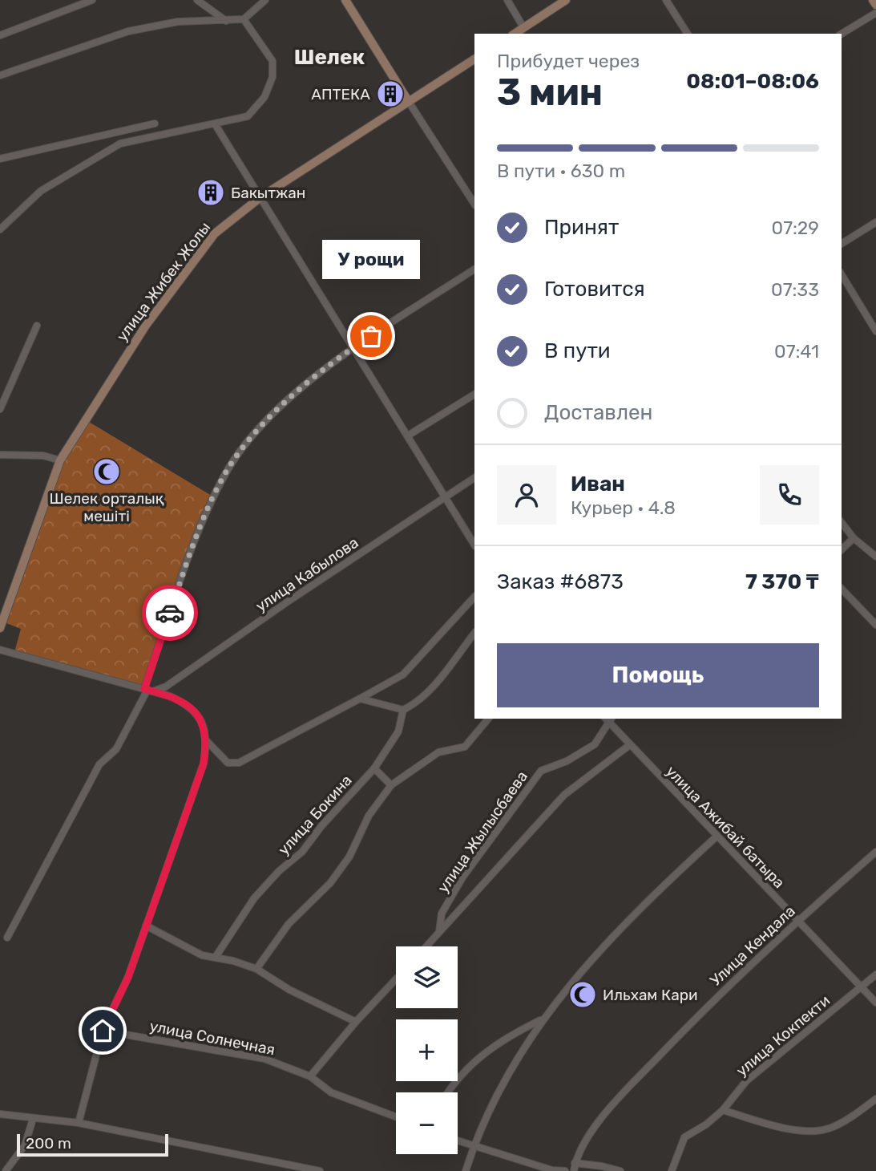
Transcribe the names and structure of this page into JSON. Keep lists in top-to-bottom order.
{
  "streets": {
    "main road": ["улица Жибек Жолы"],
    "street": [
      "улица Кабылова",
      "улица Бокина",
      "улица Ажибай батыра",
      "улица Жылысбаева",
      "Улица Кендала",
      "улица Кокпекти",
      "улица Солнечная"
    ]
  },
  "crossings": [
    ["улица Ажибай батыра", "улица Жылысбаева"],
    ["улица Ажибай батыра", "Улица Кендала"],
    ["улица Ажибай батыра", "улица Кокпекти"]
  ],
  "districts": ["Шелек"],
  "places": {
    "building": ["АПТЕКА", "Бакытжан"],
    "other": ["У рощи"],
    "mosque": ["Шелек орталық мешіті", "Ильхам Кари"]
  },
  "scale_bar": "200 m",
  "page": {
    "heading": ["3 мин", "Прибудет через", "08:01–08:06"],
    "panel": [
      "Иван",
      "Курьер · 4.8",
      "Заказ #6873",
      "7 370 ₸"
    ],
    "bar": "В пути · 630 m",
    "list": [
      ["Принят", "07:29"],
      ["Готовится", "07:33"],
      ["В пути", "07:41"],
      "Доставлен"
    ],
    "bubble": "У рощи",
    "buttons": "Помощь",
    "map_buttons": ["+", "−"],
    "scale": "200 m"
  }
}
